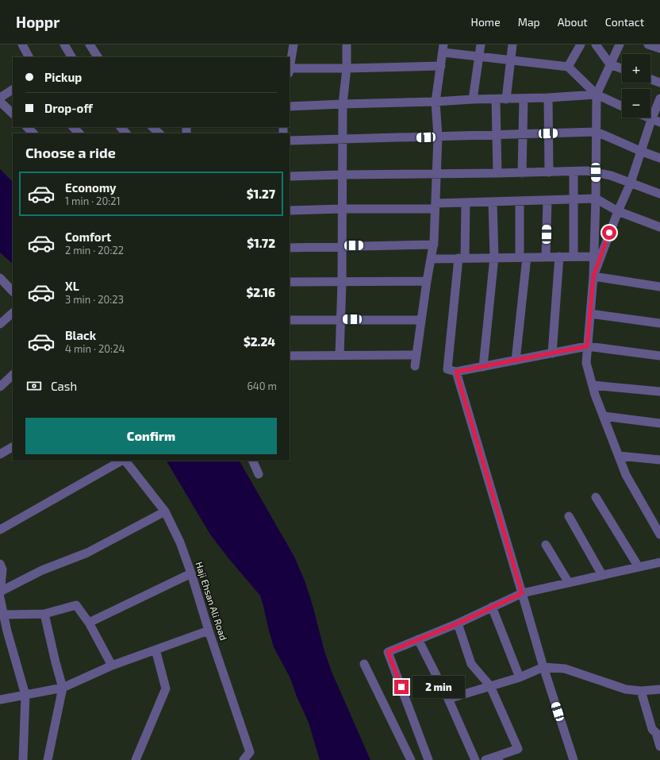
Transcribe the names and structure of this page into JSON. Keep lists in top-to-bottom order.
{
  "streets": {
    "street": ["Haji Ehsan Ali Road"]
  },
  "page": {
    "header": "Hoppr",
    "nav": [
      "Home",
      "Map",
      "About",
      "Contact"
    ],
    "map_buttons": ["+", "−"],
    "banner": ["Pickup", "Drop-off"],
    "heading": "Choose a ride",
    "list": [
      {
        "name": "Economy",
        "note": "1 min · 20:21",
        "value": "$1.27"
      },
      {
        "name": "Comfort",
        "note": "2 min · 20:22",
        "value": "$1.72"
      },
      {
        "name": "XL",
        "note": "3 min · 20:23",
        "value": "$2.16"
      },
      {
        "name": "Black",
        "note": "4 min · 20:24",
        "value": "$2.24"
      }
    ],
    "pay": ["Cash", "640 m"],
    "buttons": "Confirm",
    "bubble": "2 min"
  }
}
